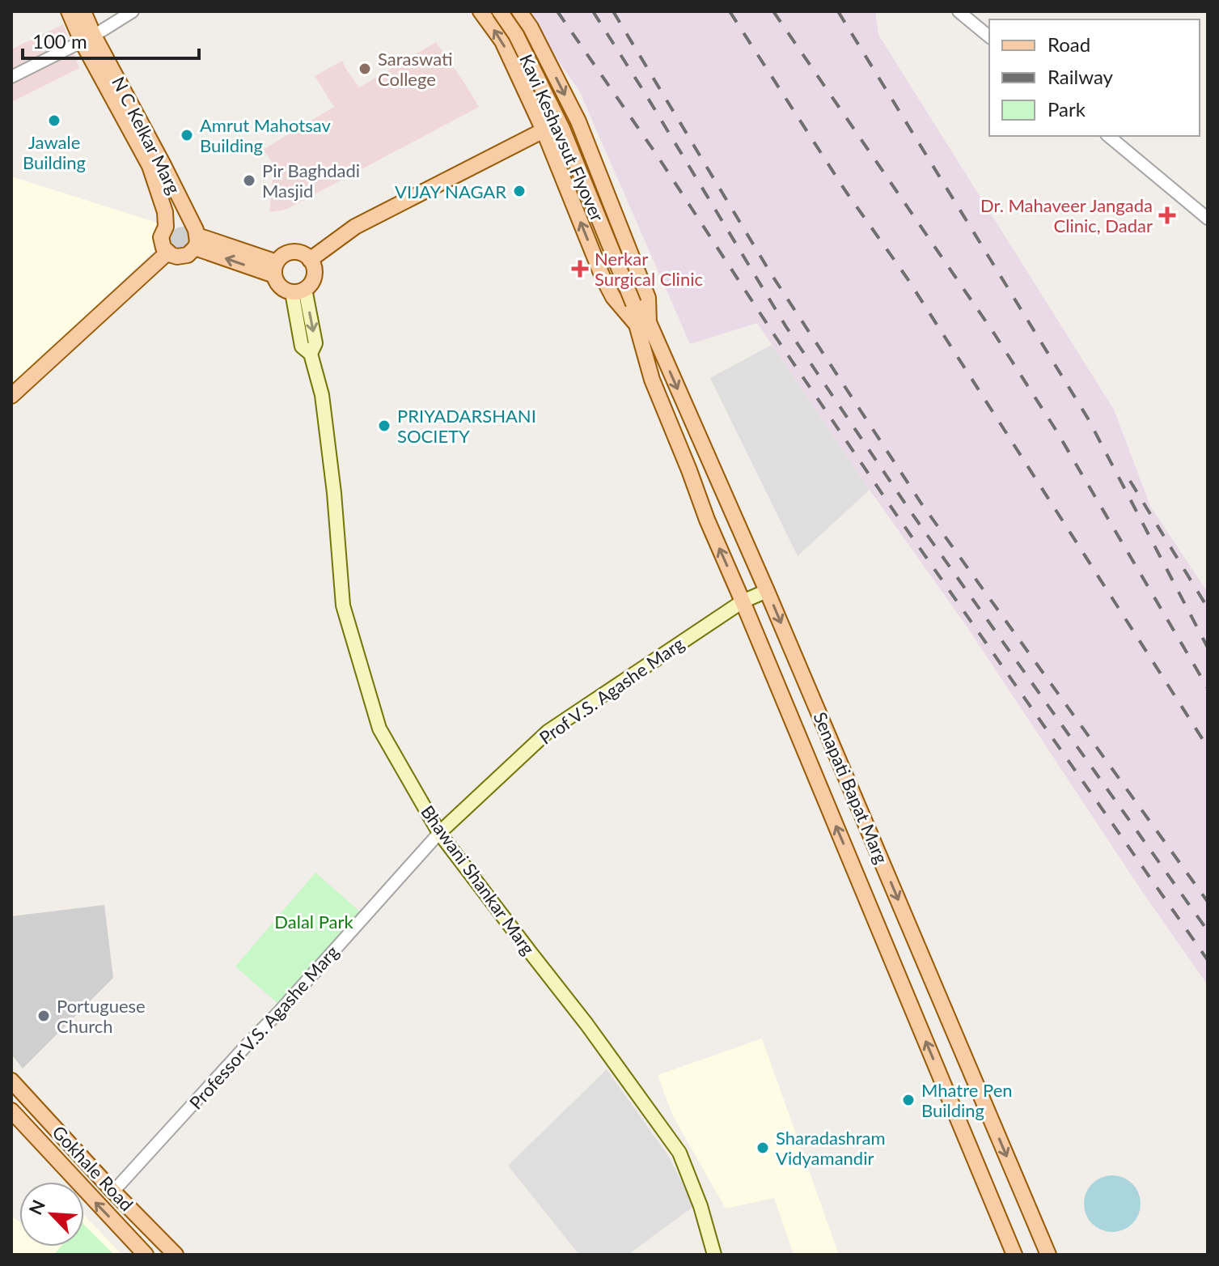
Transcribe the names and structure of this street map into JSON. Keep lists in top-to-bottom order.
{
  "streets": {
    "main road": [
      "N C Kelkar Marg",
      "Kavi Keshavsut Flyover",
      "Prof V.S. Agashe Marg",
      "Senapati Bapat Marg",
      "Bhawani Shankar Marg",
      "Gokhale Road"
    ],
    "street": ["Professor V.S. Agashe Marg"]
  },
  "crossings": [
    ["Kavi Keshavsut Flyover", "Senapati Bapat Marg"],
    ["Prof V.S. Agashe Marg", "Senapati Bapat Marg"],
    ["Prof V.S. Agashe Marg", "Bhawani Shankar Marg"],
    ["Prof V.S. Agashe Marg", "Professor V.S. Agashe Marg"],
    ["Bhawani Shankar Marg", "Professor V.S. Agashe Marg"],
    ["Professor V.S. Agashe Marg", "Gokhale Road"]
  ],
  "parks": ["Dalal Park"],
  "places": {
    "other": [
      "Saraswati College",
      "Jawale Building",
      "Amrut Mahotsav Building",
      "Pir Baghdadi Masjid",
      "VIJAY NAGAR",
      "PRIYADARSHANI SOCIETY",
      "Portuguese Church",
      "Mhatre Pen Building",
      "Sharadashram Vidyamandir"
    ],
    "health": ["Dr. Mahaveer Jangada Clinic, Dadar", "Nerkar Surgical Clinic"]
  },
  "legend": ["Road", "Railway", "Park"],
  "scale_bar": "100 m",
  "north": "top left"
}
